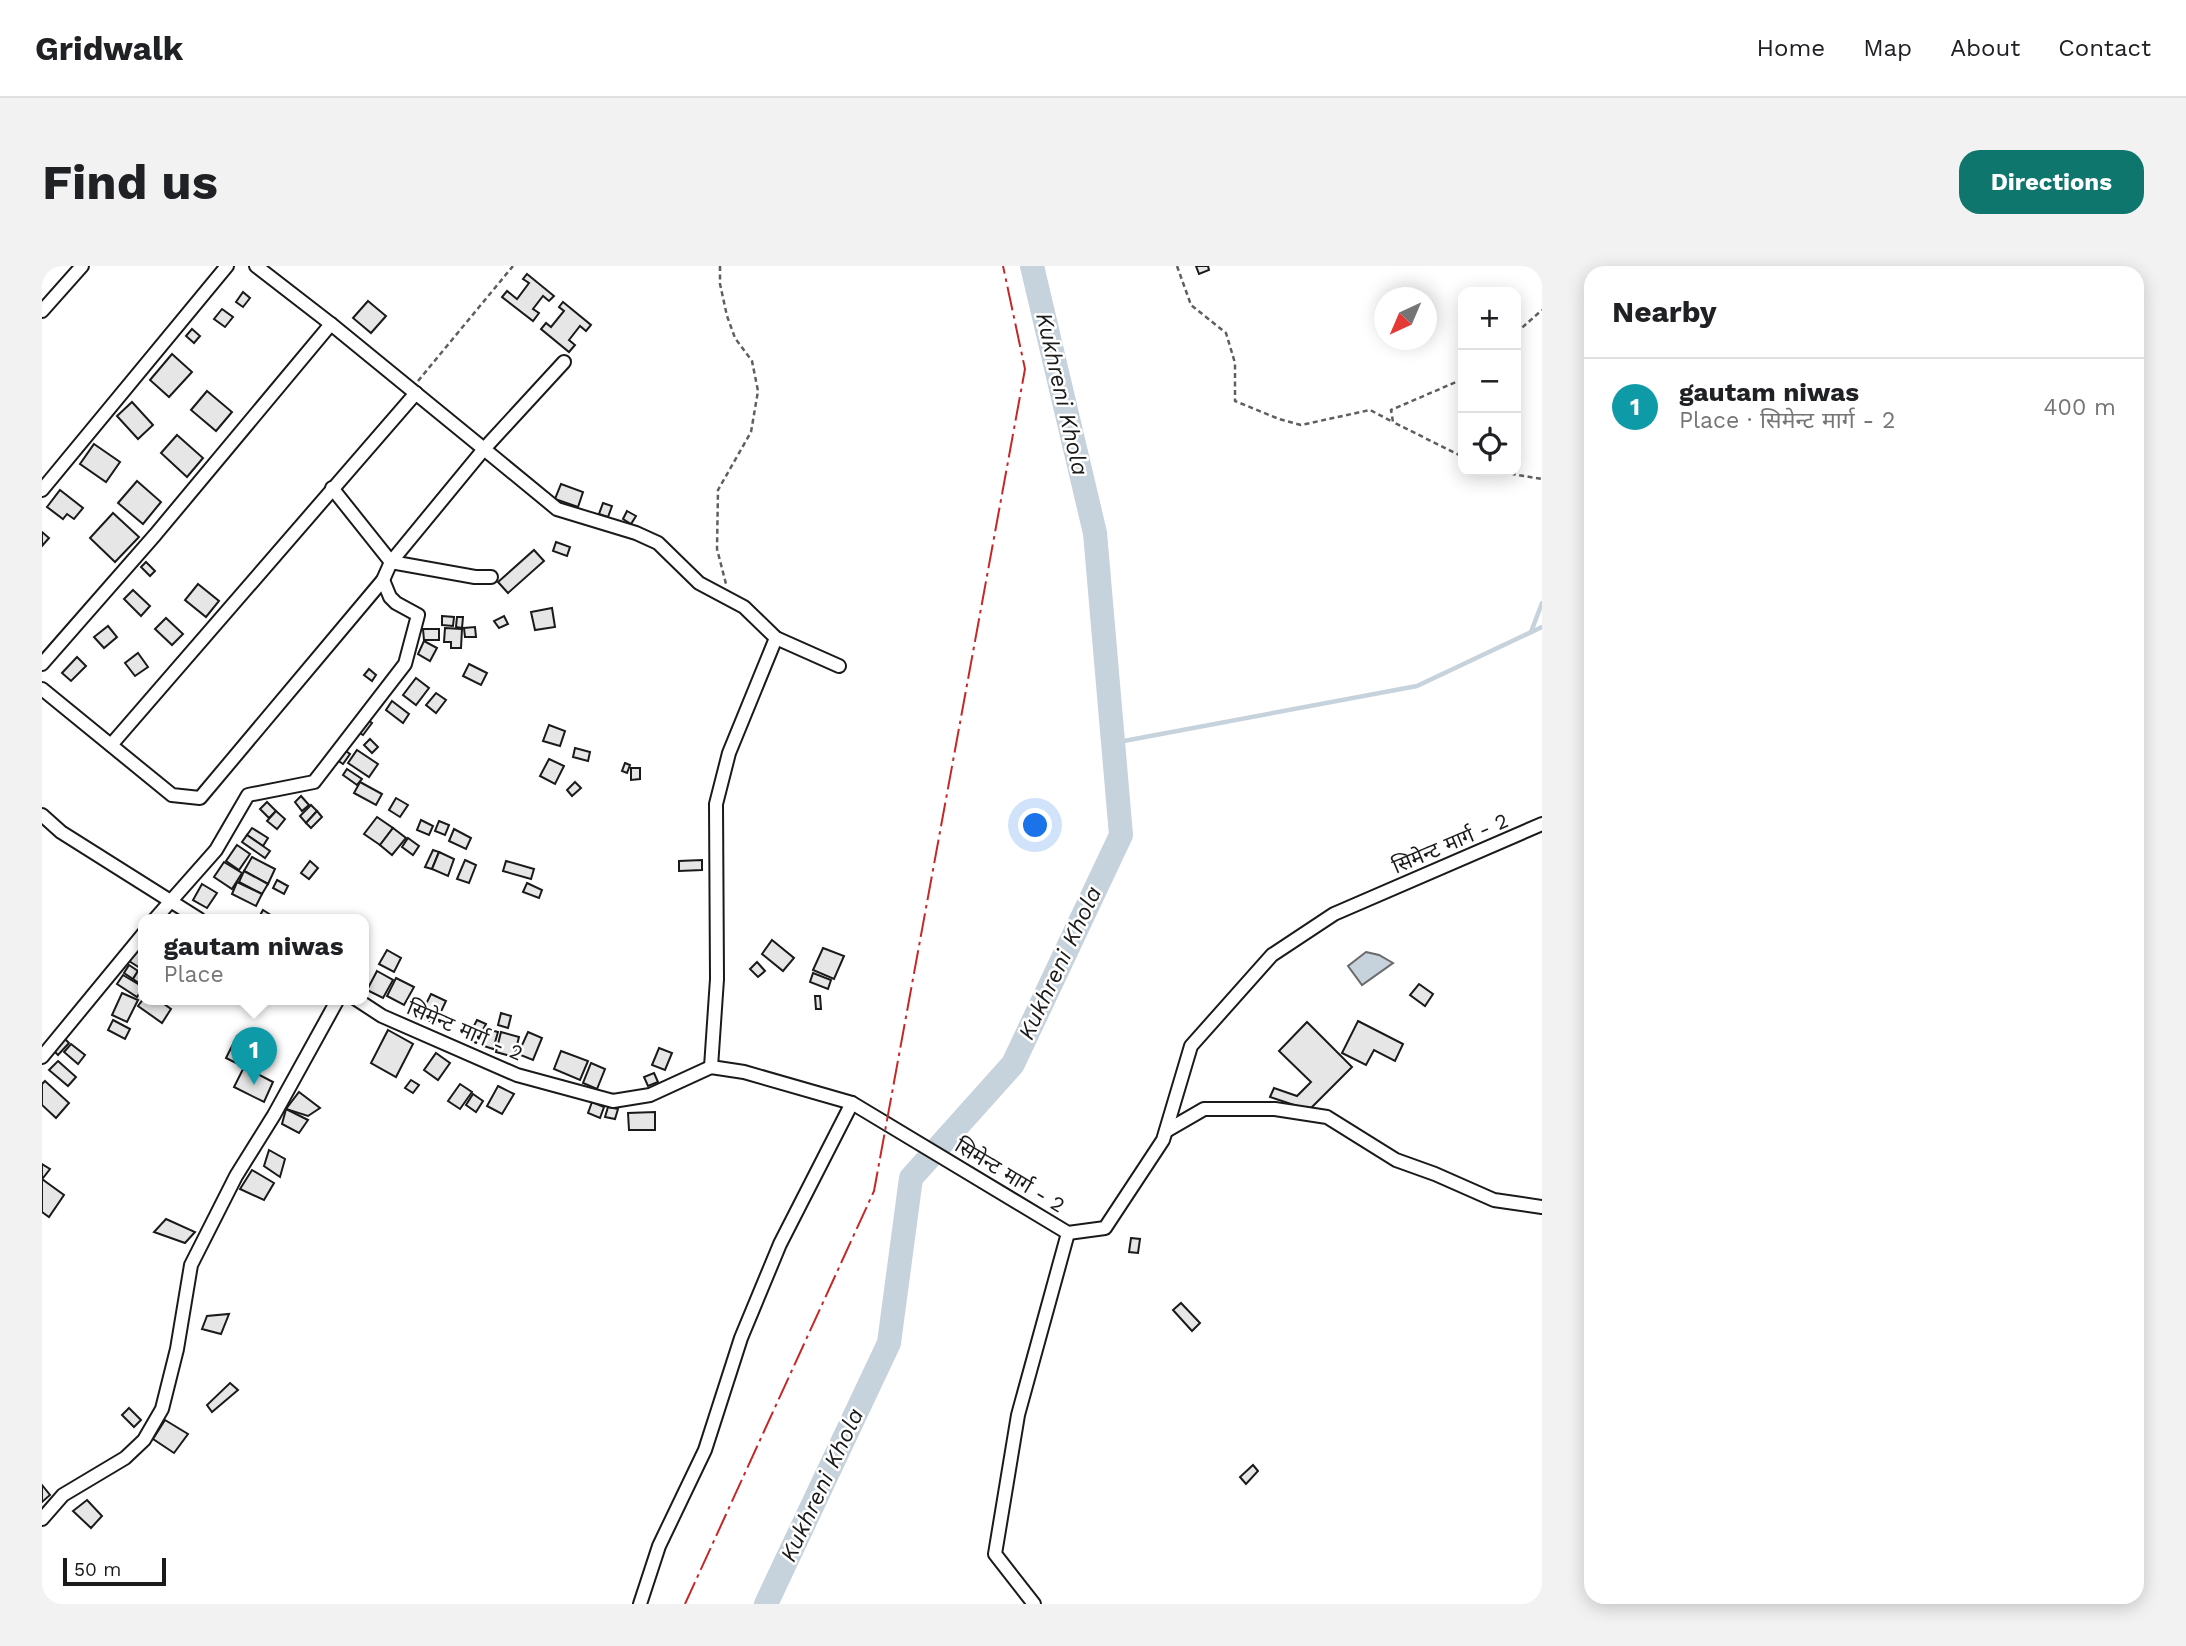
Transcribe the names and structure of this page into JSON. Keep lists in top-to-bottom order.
{
  "streets": {
    "street": ["सिमेन्ट मार्ग - 2"]
  },
  "water": ["Kukhreni Khola"],
  "scale_bar": "50 m",
  "north": "bottom left",
  "page": {
    "header": "Gridwalk",
    "nav": [
      "Home",
      "Map",
      "About",
      "Contact"
    ],
    "buttons": "Directions",
    "title": "Find us",
    "heading": "Nearby",
    "map_buttons": ["+", "−"],
    "list": [
      {
        "mark": "1",
        "name": "gautam niwas",
        "note": "Place · सिमेन्ट मार्ग - 2",
        "value": "400 m"
      }
    ],
    "popup": ["gautam niwas", "Place"],
    "pins": "1",
    "scale": "50 m"
  }
}
